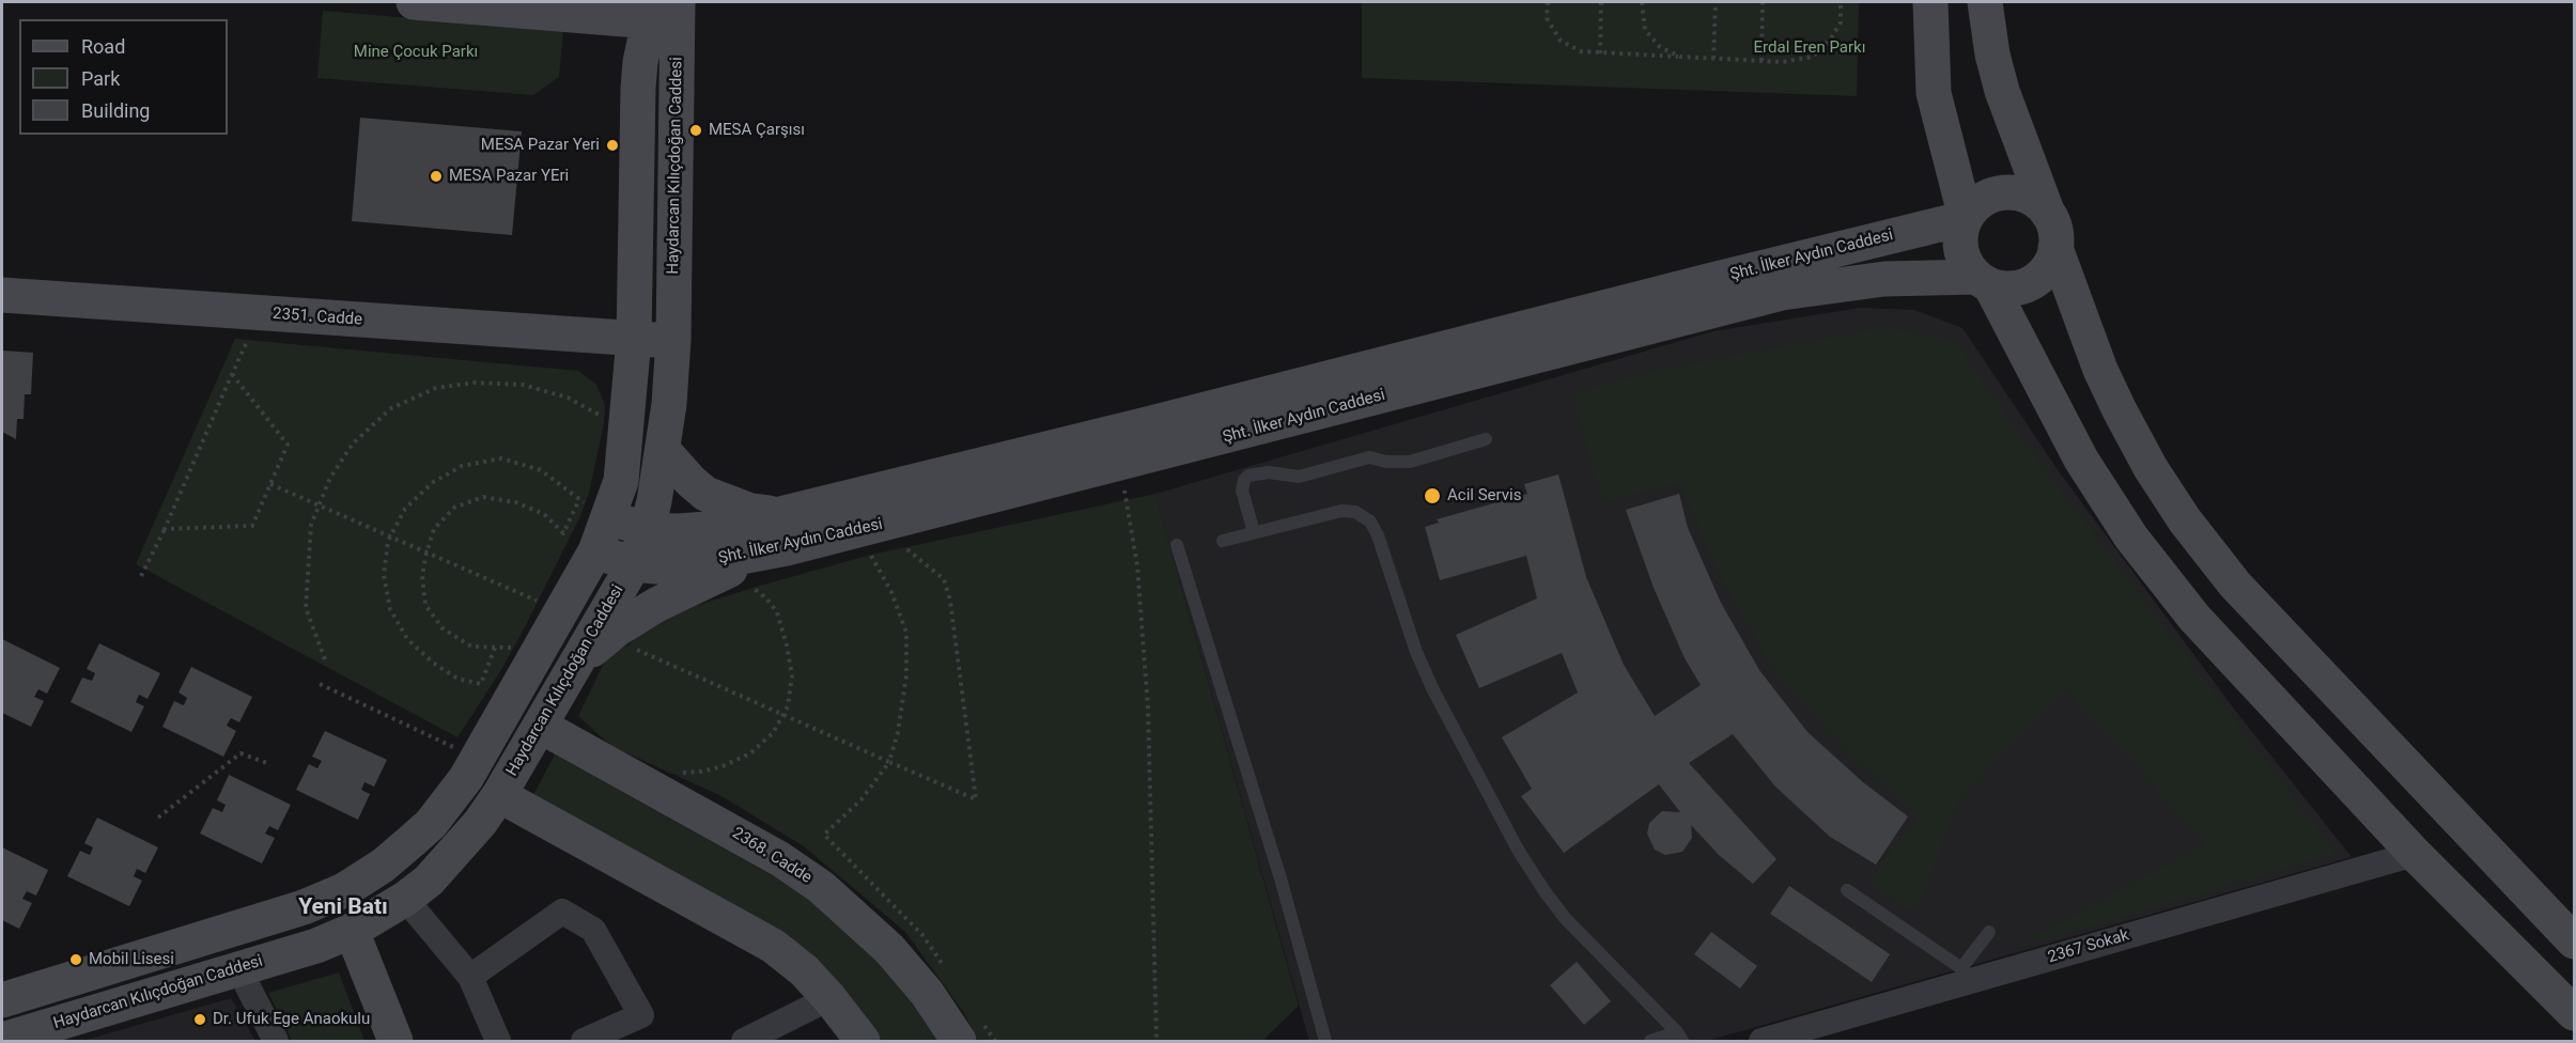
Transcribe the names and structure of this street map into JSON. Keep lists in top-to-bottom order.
{
  "streets": {
    "main road": [
      "Haydarcan Kılıçdoğan Caddesi",
      "Şht. İlker Aydın Caddesi",
      "2351. Cadde",
      "2368. Cadde"
    ],
    "street": ["2367 Sokak"]
  },
  "crossings": [
    ["Haydarcan Kılıçdoğan Caddesi", "Şht. İlker Aydın Caddesi"],
    ["Haydarcan Kılıçdoğan Caddesi", "2351. Cadde"],
    ["Haydarcan Kılıçdoğan Caddesi", "2368. Cadde"]
  ],
  "districts": ["Yeni Batı"],
  "parks": ["Erdal Eren Parkı", "Mine Çocuk Parkı"],
  "places": [
    "MESA Çarşısı",
    "MESA Pazar Yeri",
    "MESA Pazar YEri",
    "Acil Servis",
    "Mobil Lisesi",
    "Dr. Ufuk Ege Anaokulu"
  ],
  "legend": ["Road", "Park", "Building"]
}
